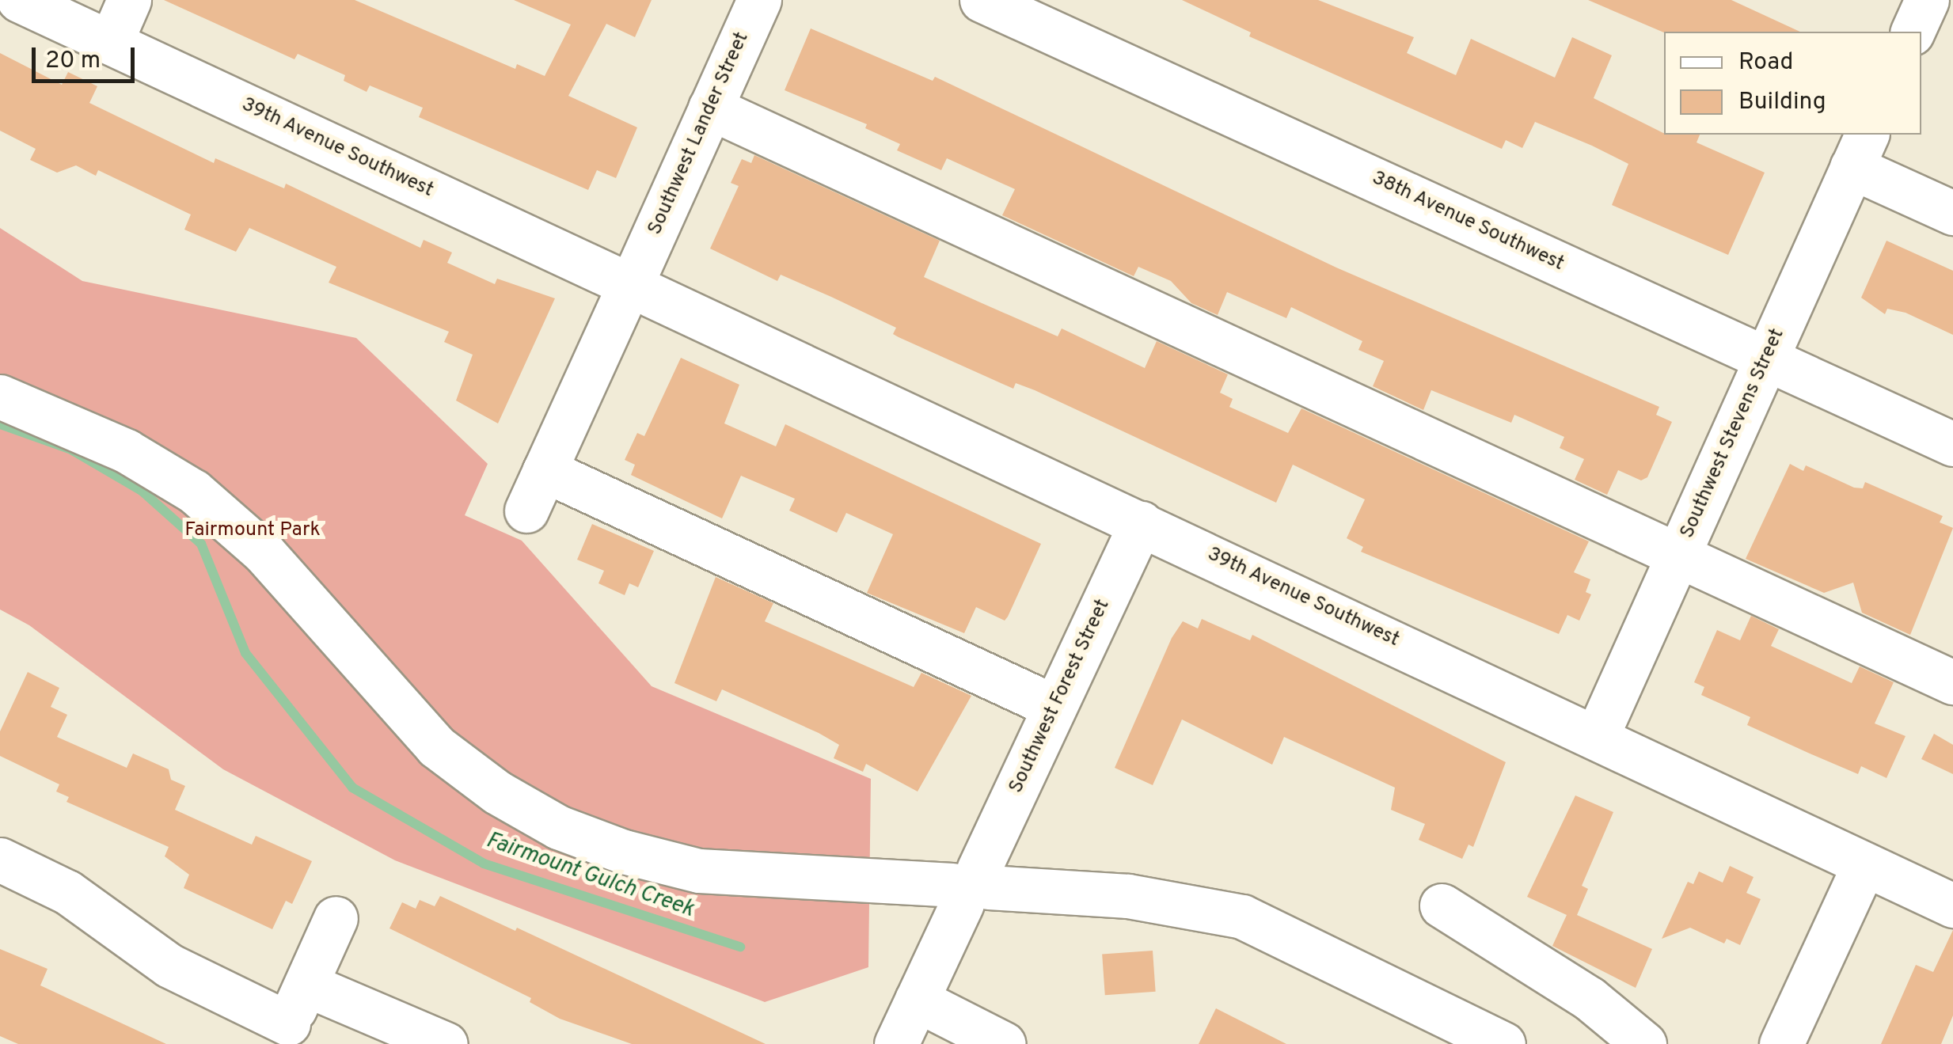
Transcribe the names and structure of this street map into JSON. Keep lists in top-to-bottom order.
{
  "streets": {
    "street": [
      "Southwest Lander Street",
      "39th Avenue Southwest",
      "38th Avenue Southwest",
      "Southwest Stevens Street",
      "Southwest Forest Street"
    ]
  },
  "crossings": [
    ["Southwest Lander Street", "39th Avenue Southwest"],
    ["39th Avenue Southwest", "Southwest Stevens Street"],
    ["39th Avenue Southwest", "Southwest Forest Street"],
    ["38th Avenue Southwest", "Southwest Stevens Street"]
  ],
  "water": ["Fairmount Gulch Creek"],
  "parks": ["Fairmount Park"],
  "legend": ["Road", "Building"],
  "scale_bar": "20 m"
}
